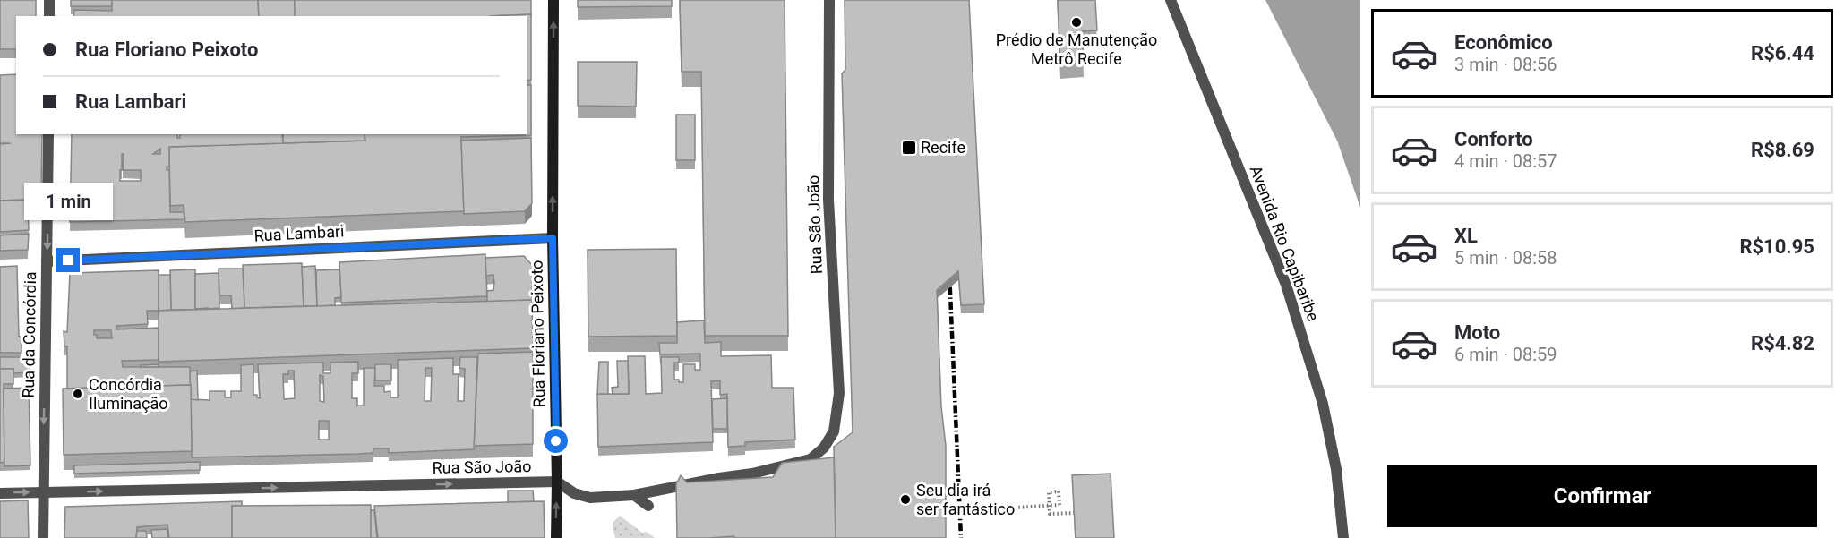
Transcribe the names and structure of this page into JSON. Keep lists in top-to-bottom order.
{
  "streets": {
    "main road": ["Rua Floriano Peixoto"],
    "street": [
      "Rua São João",
      "Rua Lambari",
      "Avenida Rio Capibaribe",
      "Rua da Concórdia"
    ]
  },
  "crossings": [
    ["Rua São João", "Rua Floriano Peixoto"],
    ["Rua São João", "Rua da Concórdia"],
    ["Rua Lambari", "Rua Floriano Peixoto"],
    ["Rua Lambari", "Rua da Concórdia"]
  ],
  "one_way": ["Rua São João", "Rua Floriano Peixoto", "Rua da Concórdia"],
  "places": {
    "other": ["Prédio de Manutenção Metrô Recife", "Concórdia Iluminação", "Seu dia irá ser fantástico"],
    "transit": ["Recife"]
  },
  "page": {
    "list": [
      {
        "name": "Econômico",
        "note": "3 min · 08:56",
        "value": "R$6.44"
      },
      {
        "name": "Conforto",
        "note": "4 min · 08:57",
        "value": "R$8.69"
      },
      {
        "name": "XL",
        "note": "5 min · 08:58",
        "value": "R$10.95"
      },
      {
        "name": "Moto",
        "note": "6 min · 08:59",
        "value": "R$4.82"
      }
    ],
    "banner": ["Rua Floriano Peixoto", "Rua Lambari"],
    "bubble": "1 min",
    "buttons": "Confirmar"
  }
}
